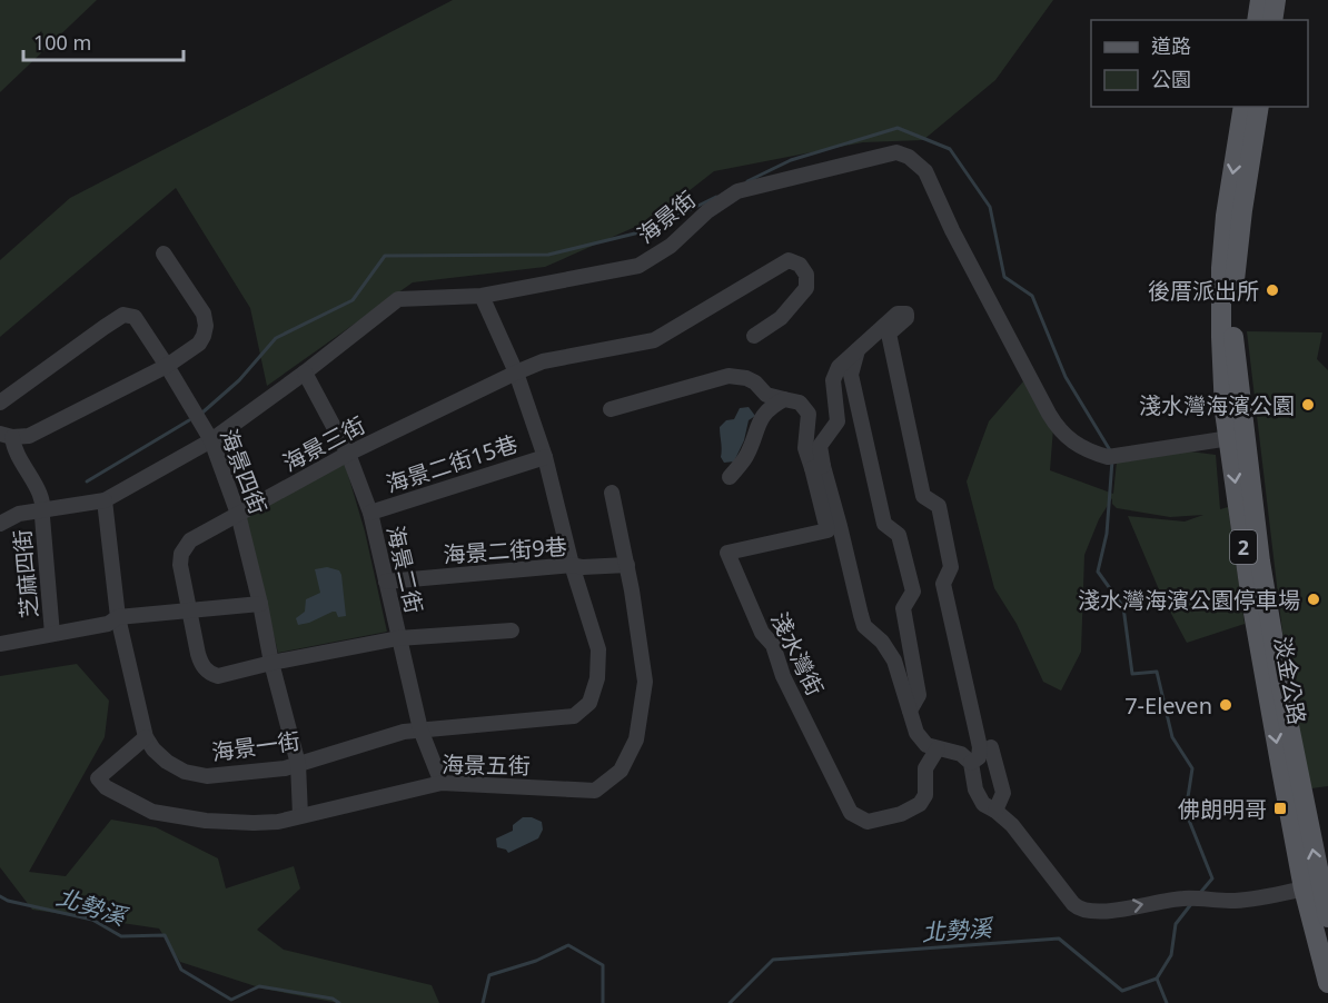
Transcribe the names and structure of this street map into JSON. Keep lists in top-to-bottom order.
{
  "streets": {
    "main road": ["2", "淡金公路"],
    "street": [
      "海景街",
      "海景三街",
      "海景二街15巷",
      "海景四街",
      "海景二街9巷",
      "海景二街",
      "芝麻四街",
      "淺水灣街",
      "海景一街",
      "海景五街"
    ]
  },
  "crossings": [
    ["海景街", "淡金公路"],
    ["海景街", "海景一街"],
    ["海景三街", "海景四街"],
    ["海景三街", "海景二街"],
    ["海景三街", "海景一街"],
    ["海景二街15巷", "海景二街"],
    ["海景二街15巷", "海景一街"],
    ["海景四街", "海景一街"],
    ["海景四街", "海景五街"],
    ["海景二街9巷", "海景二街"],
    ["海景二街9巷", "海景一街"],
    ["海景二街9巷", "海景五街"],
    ["海景二街", "海景一街"],
    ["海景二街", "海景五街"],
    ["淺水灣街", "淡金公路"],
    ["海景一街", "海景五街"]
  ],
  "water": ["北勢溪"],
  "places": {
    "other": [
      "後厝派出所",
      "淺水灣海濱公園",
      "淺水灣海濱公園停車場",
      "7-Eleven"
    ],
    "transit": ["佛朗明哥"]
  },
  "legend": ["道路", "公園"],
  "scale_bar": "100 m"
}
